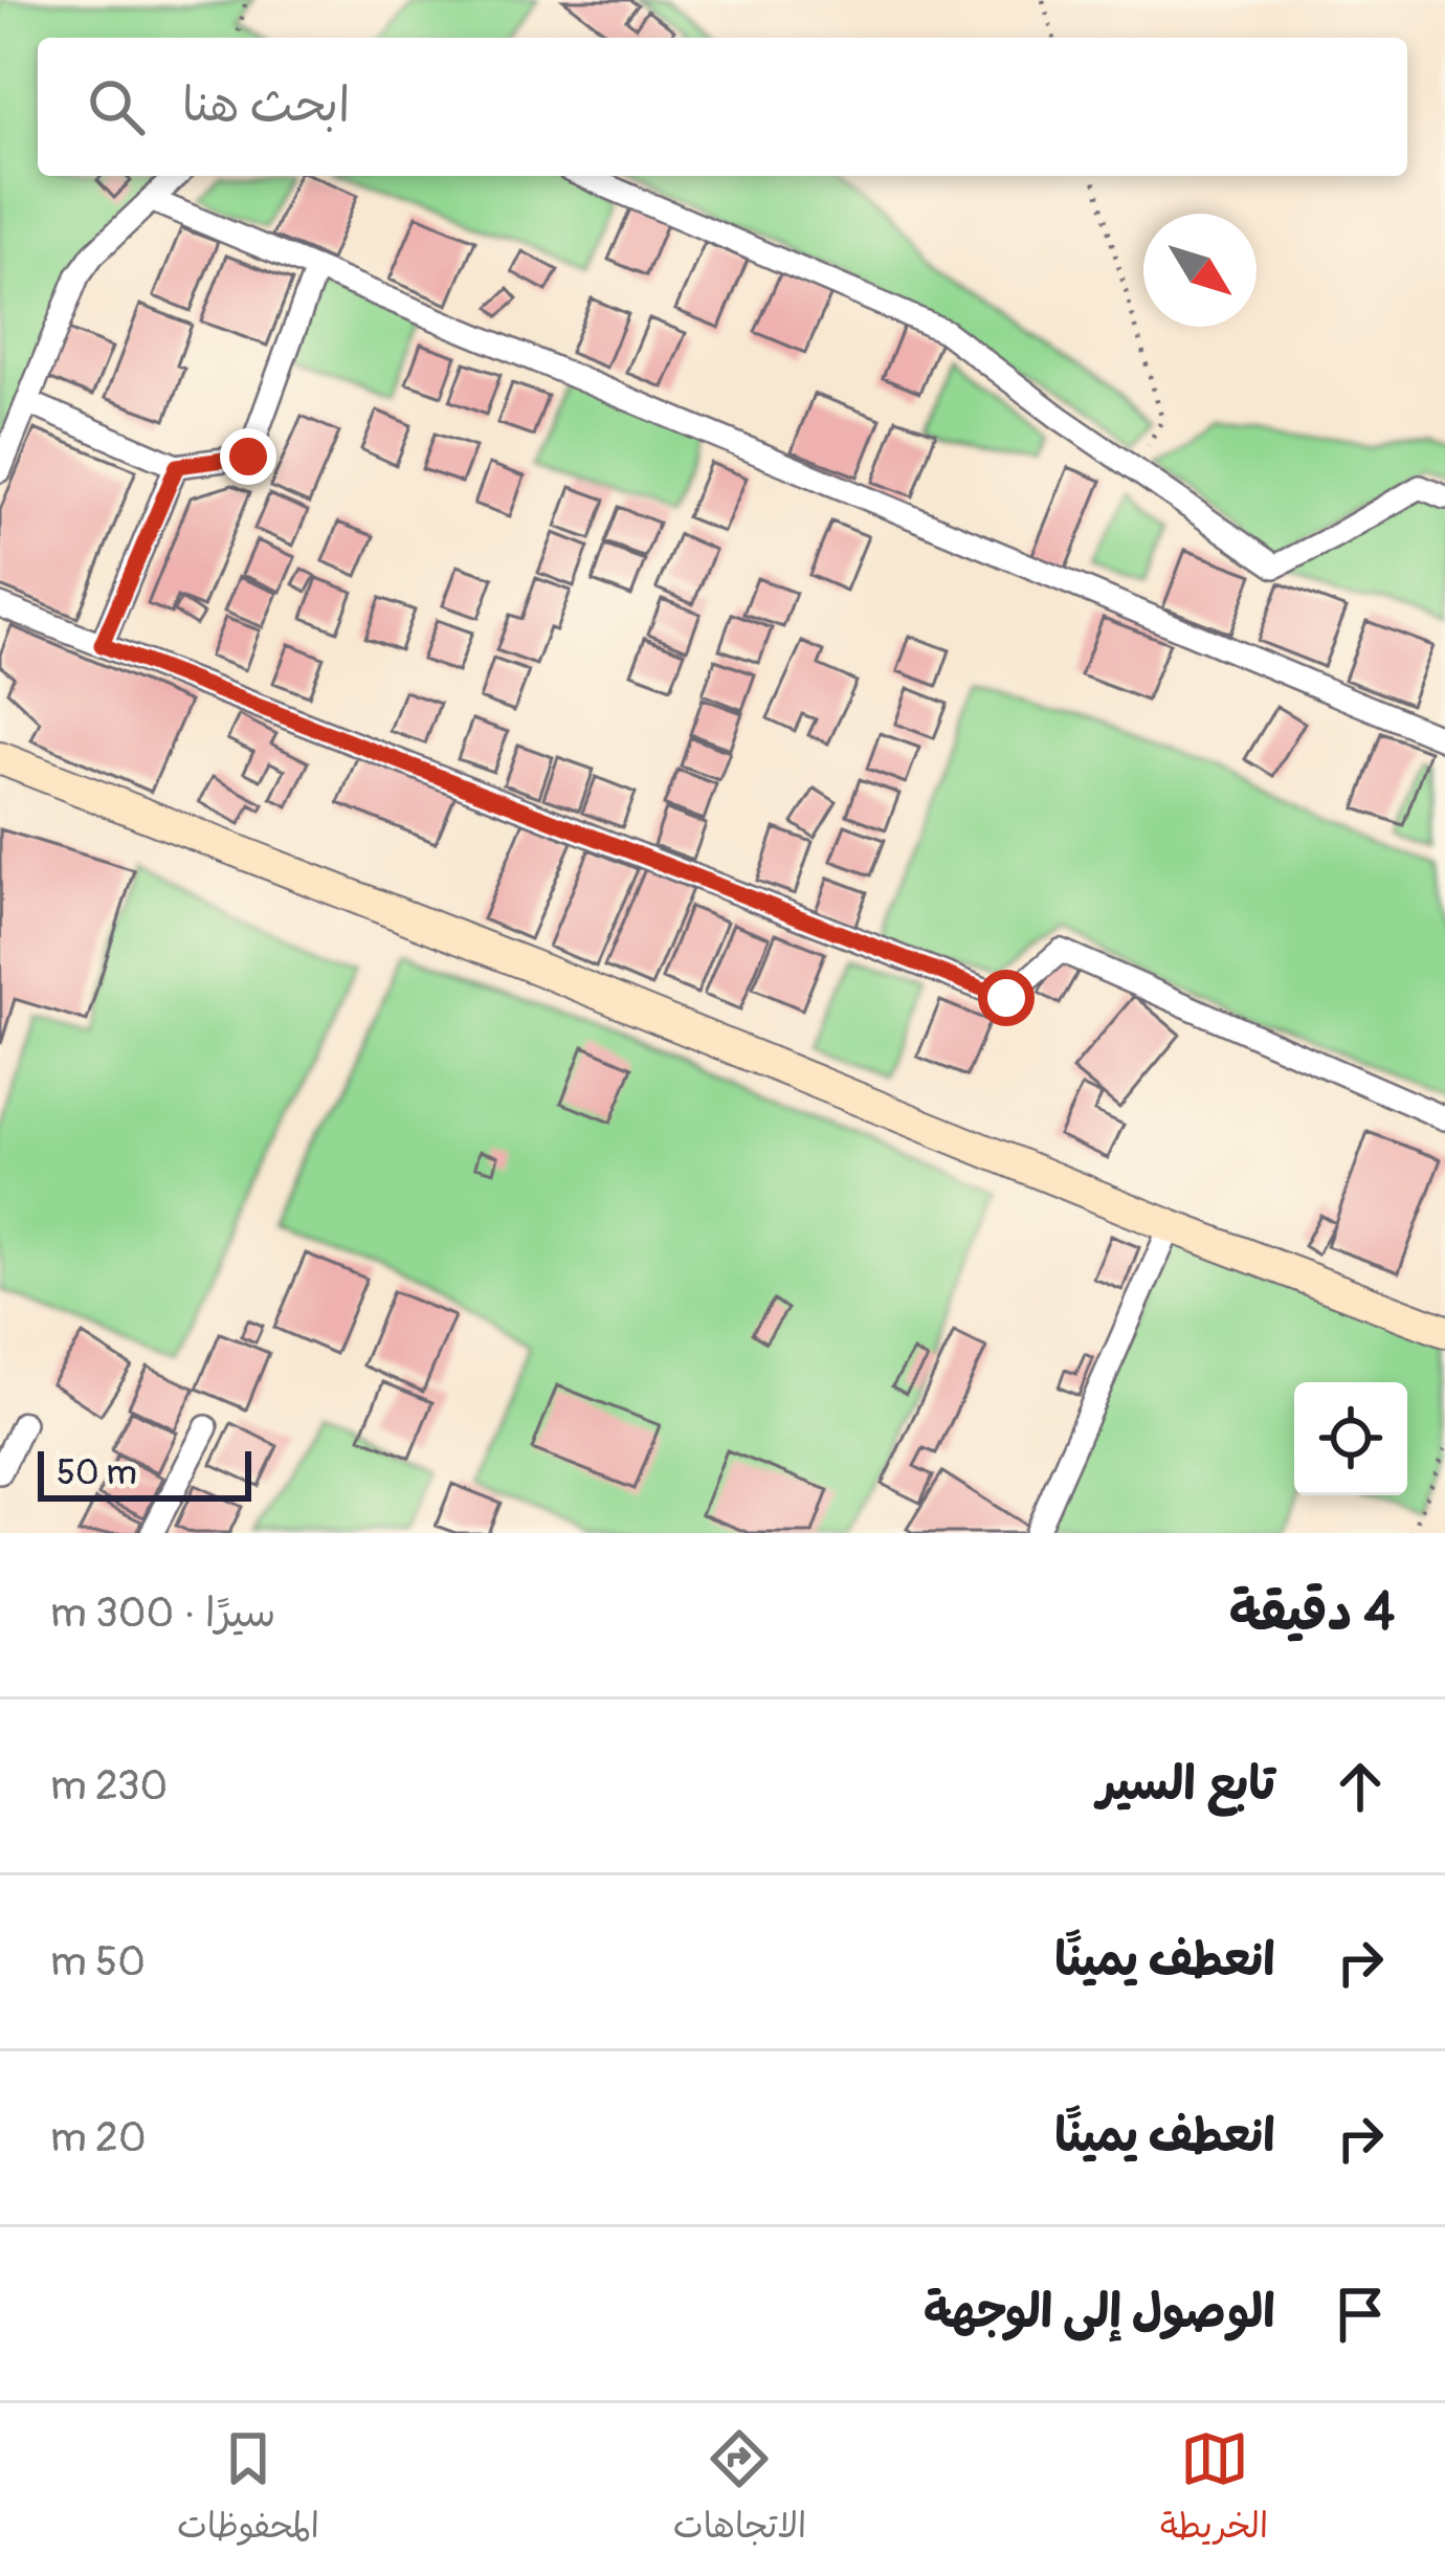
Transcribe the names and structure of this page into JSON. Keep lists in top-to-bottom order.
{
  "scale_bar": "50 m",
  "north": "bottom right",
  "page": {
    "search": "ابحث هنا",
    "scale": "50 m",
    "heading": ["4 دقيقة", "سيرًا · 300 m"],
    "list": [
      ["تابع السير", "230 m"],
      ["انعطف يمينًا", "50 m"],
      ["انعطف يمينًا", "20 m"],
      "الوصول إلى الوجهة"
    ],
    "nav": ["الخريطة", "الاتجاهات", "المحفوظات"]
  }
}
